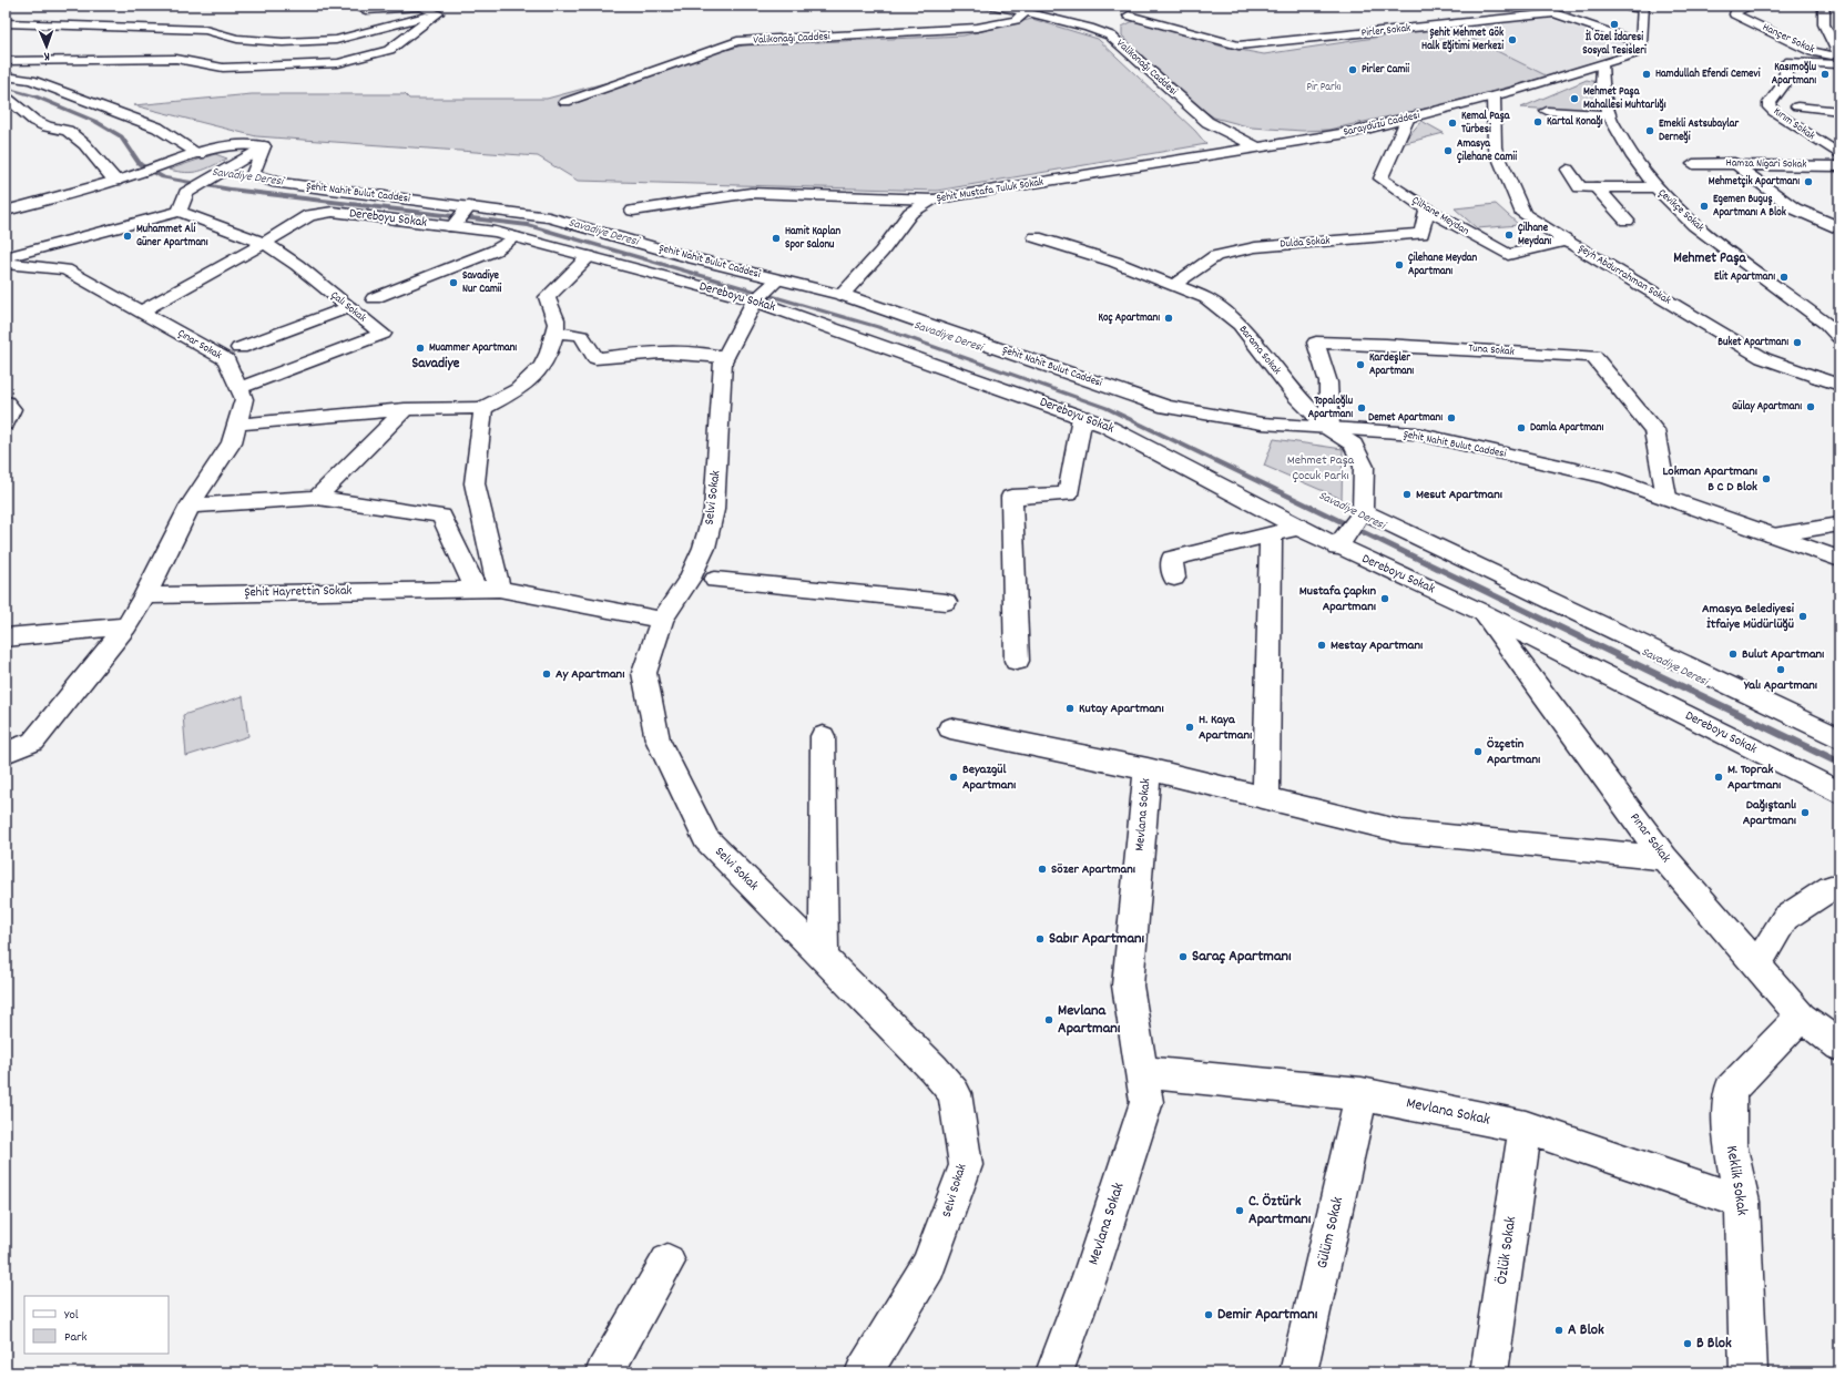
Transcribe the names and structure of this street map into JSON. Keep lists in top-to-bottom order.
{
  "streets": {
    "street": [
      "Pirler Sokak",
      "Valikonağı Caddesi",
      "Hançer Sokak",
      "Saraydüzü Caddesi",
      "Kırım Sokak",
      "Hamza Nigari Sokak",
      "Şehit Mustafa Tuluk Sokak",
      "Şehit Nahit Bulut Caddesi",
      "Çevikçe Sokak",
      "Çilhane Meydan",
      "Dereboyu Sokak",
      "Dulda Sokak",
      "Şeyh Abdurrahman Sokak",
      "Çalı Sokak",
      "Çınar Sokak",
      "Barama Sokak",
      "Tuna Sokak",
      "Selvi Sokak",
      "Şehit Hayrettin Sokak",
      "Mevlana Sokak",
      "Pınar Sokak",
      "Keklik Sokak",
      "Gülüm Sokak",
      "Özlük Sokak"
    ]
  },
  "crossings": [
    ["Pirler Sokak", "Valikonağı Caddesi"],
    ["Pirler Sokak", "Saraydüzü Caddesi"],
    ["Valikonağı Caddesi", "Saraydüzü Caddesi"],
    ["Saraydüzü Caddesi", "Şehit Mustafa Tuluk Sokak"],
    ["Saraydüzü Caddesi", "Çevikçe Sokak"],
    ["Saraydüzü Caddesi", "Çilhane Meydan"],
    ["Saraydüzü Caddesi", "Şeyh Abdurrahman Sokak"],
    ["Şehit Mustafa Tuluk Sokak", "Şehit Nahit Bulut Caddesi"],
    ["Şehit Nahit Bulut Caddesi", "Barama Sokak"],
    ["Şehit Nahit Bulut Caddesi", "Tuna Sokak"],
    ["Şehit Nahit Bulut Caddesi", "Selvi Sokak"],
    ["Çilhane Meydan", "Dulda Sokak"],
    ["Çilhane Meydan", "Şeyh Abdurrahman Sokak"],
    ["Dereboyu Sokak", "Çalı Sokak"],
    ["Dereboyu Sokak", "Çınar Sokak"],
    ["Dereboyu Sokak", "Selvi Sokak"],
    ["Dereboyu Sokak", "Pınar Sokak"],
    ["Dulda Sokak", "Barama Sokak"],
    ["Çalı Sokak", "Çınar Sokak"],
    ["Çınar Sokak", "Şehit Hayrettin Sokak"],
    ["Barama Sokak", "Tuna Sokak"],
    ["Selvi Sokak", "Şehit Hayrettin Sokak"],
    ["Mevlana Sokak", "Keklik Sokak"],
    ["Mevlana Sokak", "Gülüm Sokak"],
    ["Mevlana Sokak", "Özlük Sokak"],
    ["Pınar Sokak", "Keklik Sokak"]
  ],
  "districts": ["Mehmet Paşa", "Savadiye"],
  "water": ["Savadiye Deresi"],
  "parks": ["Pir Parkı", "Mehmet Paşa Çocuk Parkı"],
  "places": [
    "İl Özel İdaresi Sosyal Tesisleri",
    "Şehit Mehmet Gök Halk Eğitimi Merkezi",
    "Pirler Camii",
    "Hamdullah Efendi Cemevi",
    "Kasımoğlu Apartmanı",
    "Mehmet Paşa Mahallesi Muhtarlığı",
    "Kartal Konağı",
    "Kemal Paşa Türbesi",
    "Emekli Astsubaylar Derneği",
    "Amasya Çilehane Camii",
    "Mehmetçik Apartmanı",
    "Egemen Buguş Apartmanı A Blok",
    "Çilhane Meydanı",
    "Muhammet Ali Güner Apartmanı",
    "Hamit Kaplan Spor Salonu",
    "Çilehane Meydan Apartmanı",
    "Elit Apartmanı",
    "Savadiye Nur Camii",
    "Koç Apartmanı",
    "Buket Apartmanı",
    "Muammer Apartmanı",
    "Kardeşler Apartmanı",
    "Gülay Apartmanı",
    "Topaloğlu Apartmanı",
    "Demet Apartmanı",
    "Damla Apartmanı",
    "Lokman Apartmanı B C D Blok",
    "Mesut Apartmanı",
    "Mustafa Çapkın Apartmanı",
    "Amasya Belediyesi İtfaiye Müdürlüğü",
    "Mestay Apartmanı",
    "Bulut Apartmanı",
    "Yalı Apartmanı",
    "Ay Apartmanı",
    "Kutay Apartmanı",
    "H. Kaya Apartmanı",
    "Özçetin Apartmanı",
    "Beyazgül Apartmanı",
    "M. Toprak Apartmanı",
    "Dağıştanlı Apartmanı",
    "Sözer Apartmanı",
    "Sabır Apartmanı",
    "Saraç Apartmanı",
    "Mevlana Apartmanı",
    "C. Öztürk Apartmanı",
    "Demir Apartmanı",
    "A Blok",
    "B Blok"
  ],
  "legend": ["Yol", "Park"],
  "north": "bottom"
}
